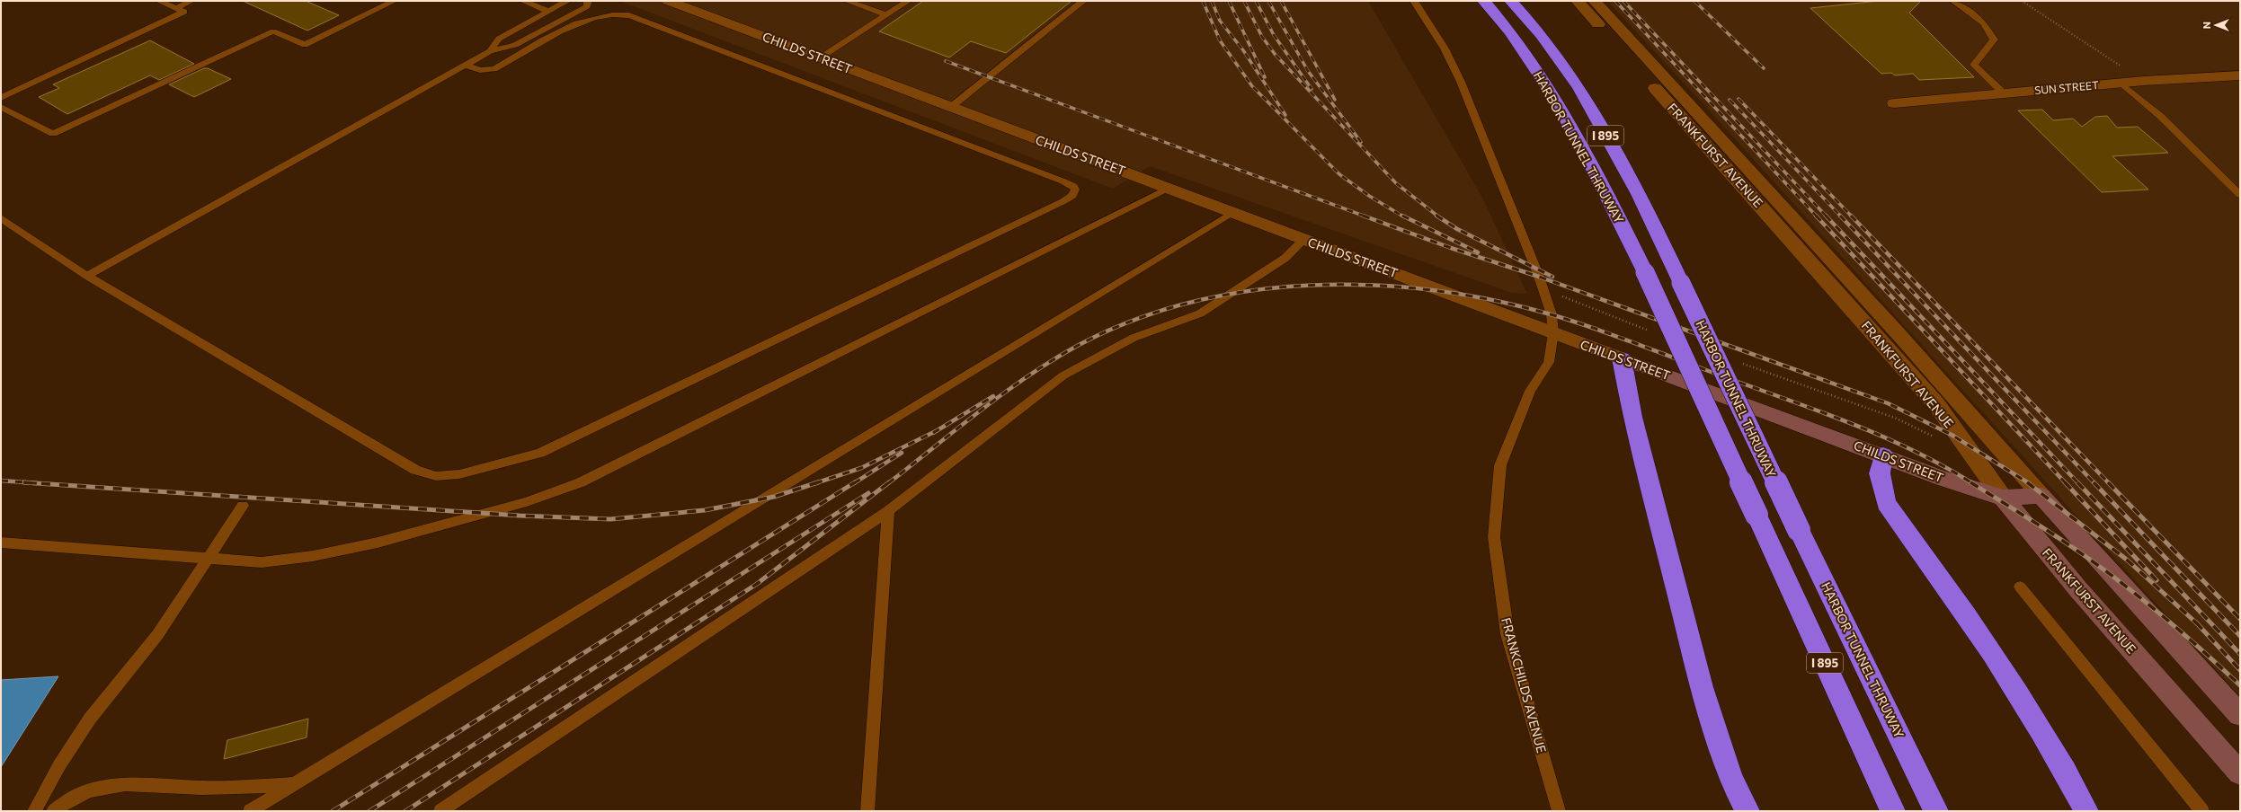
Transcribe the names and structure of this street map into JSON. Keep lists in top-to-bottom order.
{
  "streets": {
    "highway": ["I 895", "HARBOR TUNNEL THRUWAY"],
    "main road": ["CHILDS STREET", "FRANKFURST AVENUE"],
    "street": ["SUN STREET"],
    "lane": ["FRANKCHILDS AVENUE"]
  },
  "crossings": [
    ["CHILDS STREET", "FRANKFURST AVENUE"],
    ["CHILDS STREET", "FRANKCHILDS AVENUE"]
  ],
  "north": "left"
}
